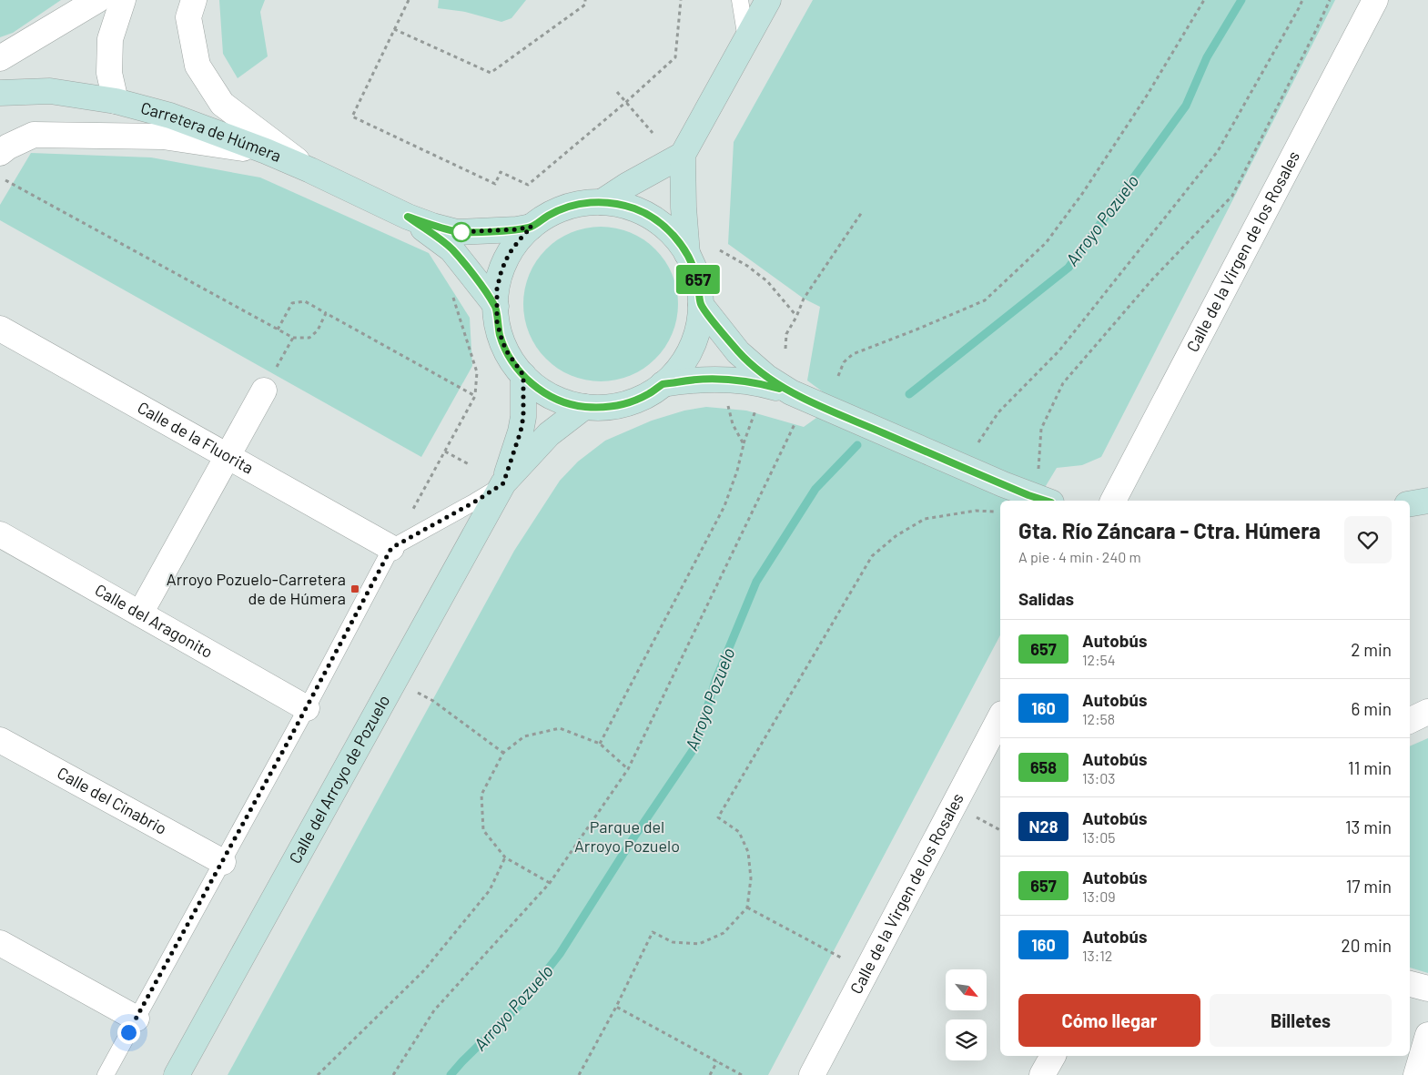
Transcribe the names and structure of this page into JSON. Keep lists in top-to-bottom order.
{
  "streets": {
    "main road": ["Carretera de Húmera", "Calle del Arroyo de Pozuelo"],
    "street": [
      "Calle de la Virgen de los Rosales",
      "Calle de la Fluorita",
      "Calle del Aragonito",
      "Calle del Cinabrio"
    ]
  },
  "crossings": [
    ["Calle de la Fluorita", "Calle del Arroyo de Pozuelo"]
  ],
  "water": ["Arroyo Pozuelo"],
  "parks": ["Parque del Arroyo Pozuelo"],
  "places": {
    "transit": ["Arroyo Pozuelo-Carretera de de Húmera"]
  },
  "lines": ["bus line 657"],
  "north": "bottom right",
  "page": {
    "on_map": "657",
    "heading": [
      ["Gta. Río Záncara - Ctra. Húmera", "A pie · 4 min · 240 m"],
      "Salidas"
    ],
    "list": [
      {
        "mark": "657",
        "name": "Autobús",
        "note": "12:54",
        "value": "2 min"
      },
      {
        "mark": "160",
        "name": "Autobús",
        "note": "12:58",
        "value": "6 min"
      },
      {
        "mark": "658",
        "name": "Autobús",
        "note": "13:03",
        "value": "11 min"
      },
      {
        "mark": "N28",
        "name": "Autobús",
        "note": "13:05",
        "value": "13 min"
      },
      {
        "mark": "657",
        "name": "Autobús",
        "note": "13:09",
        "value": "17 min"
      },
      {
        "mark": "160",
        "name": "Autobús",
        "note": "13:12",
        "value": "20 min"
      }
    ],
    "buttons": ["Cómo llegar", "Billetes"]
  }
}
